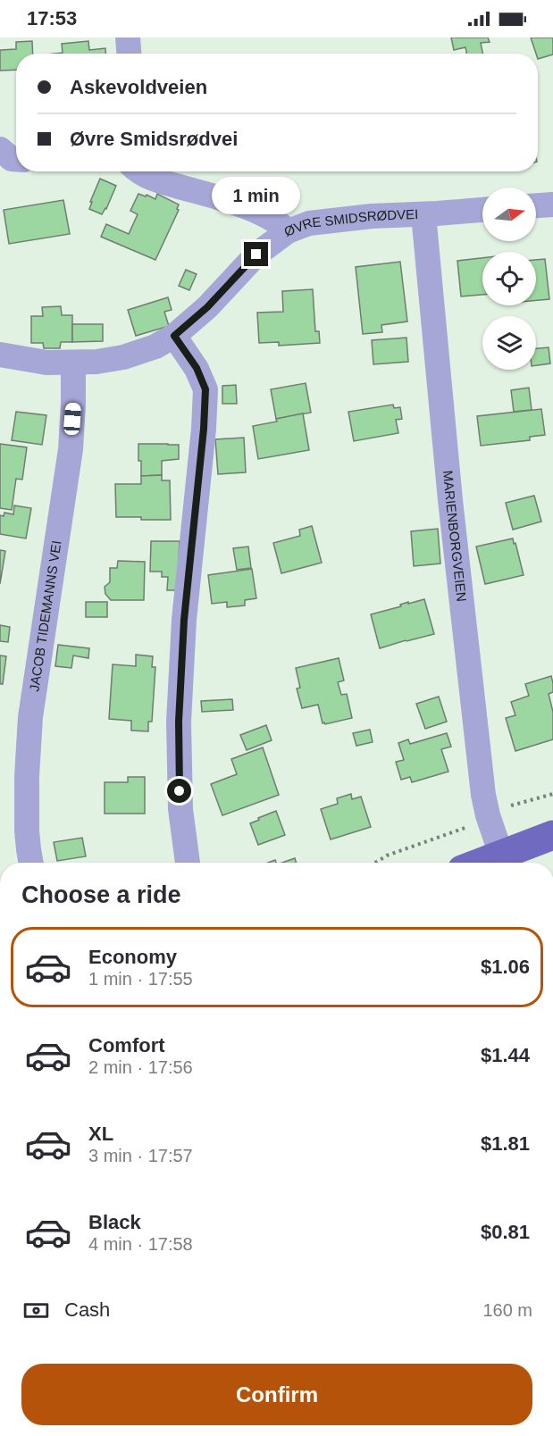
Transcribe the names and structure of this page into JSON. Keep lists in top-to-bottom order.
{
  "streets": {
    "street": ["ØVRE SMIDSRØDVEI", "MARIENBORGVEIEN", "JACOB TIDEMANNS VEI"]
  },
  "crossings": [
    ["ØVRE SMIDSRØDVEI", "MARIENBORGVEIEN"],
    ["ØVRE SMIDSRØDVEI", "JACOB TIDEMANNS VEI"]
  ],
  "north": "right",
  "page": {
    "status": "17:53",
    "banner": ["Askevoldveien", "Øvre Smidsrødvei"],
    "bubble": "1 min",
    "heading": "Choose a ride",
    "list": [
      {
        "name": "Economy",
        "note": "1 min · 17:55",
        "value": "$1.06"
      },
      {
        "name": "Comfort",
        "note": "2 min · 17:56",
        "value": "$1.44"
      },
      {
        "name": "XL",
        "note": "3 min · 17:57",
        "value": "$1.81"
      },
      {
        "name": "Black",
        "note": "4 min · 17:58",
        "value": "$0.81"
      }
    ],
    "pay": ["Cash", "160 m"],
    "buttons": "Confirm"
  }
}
